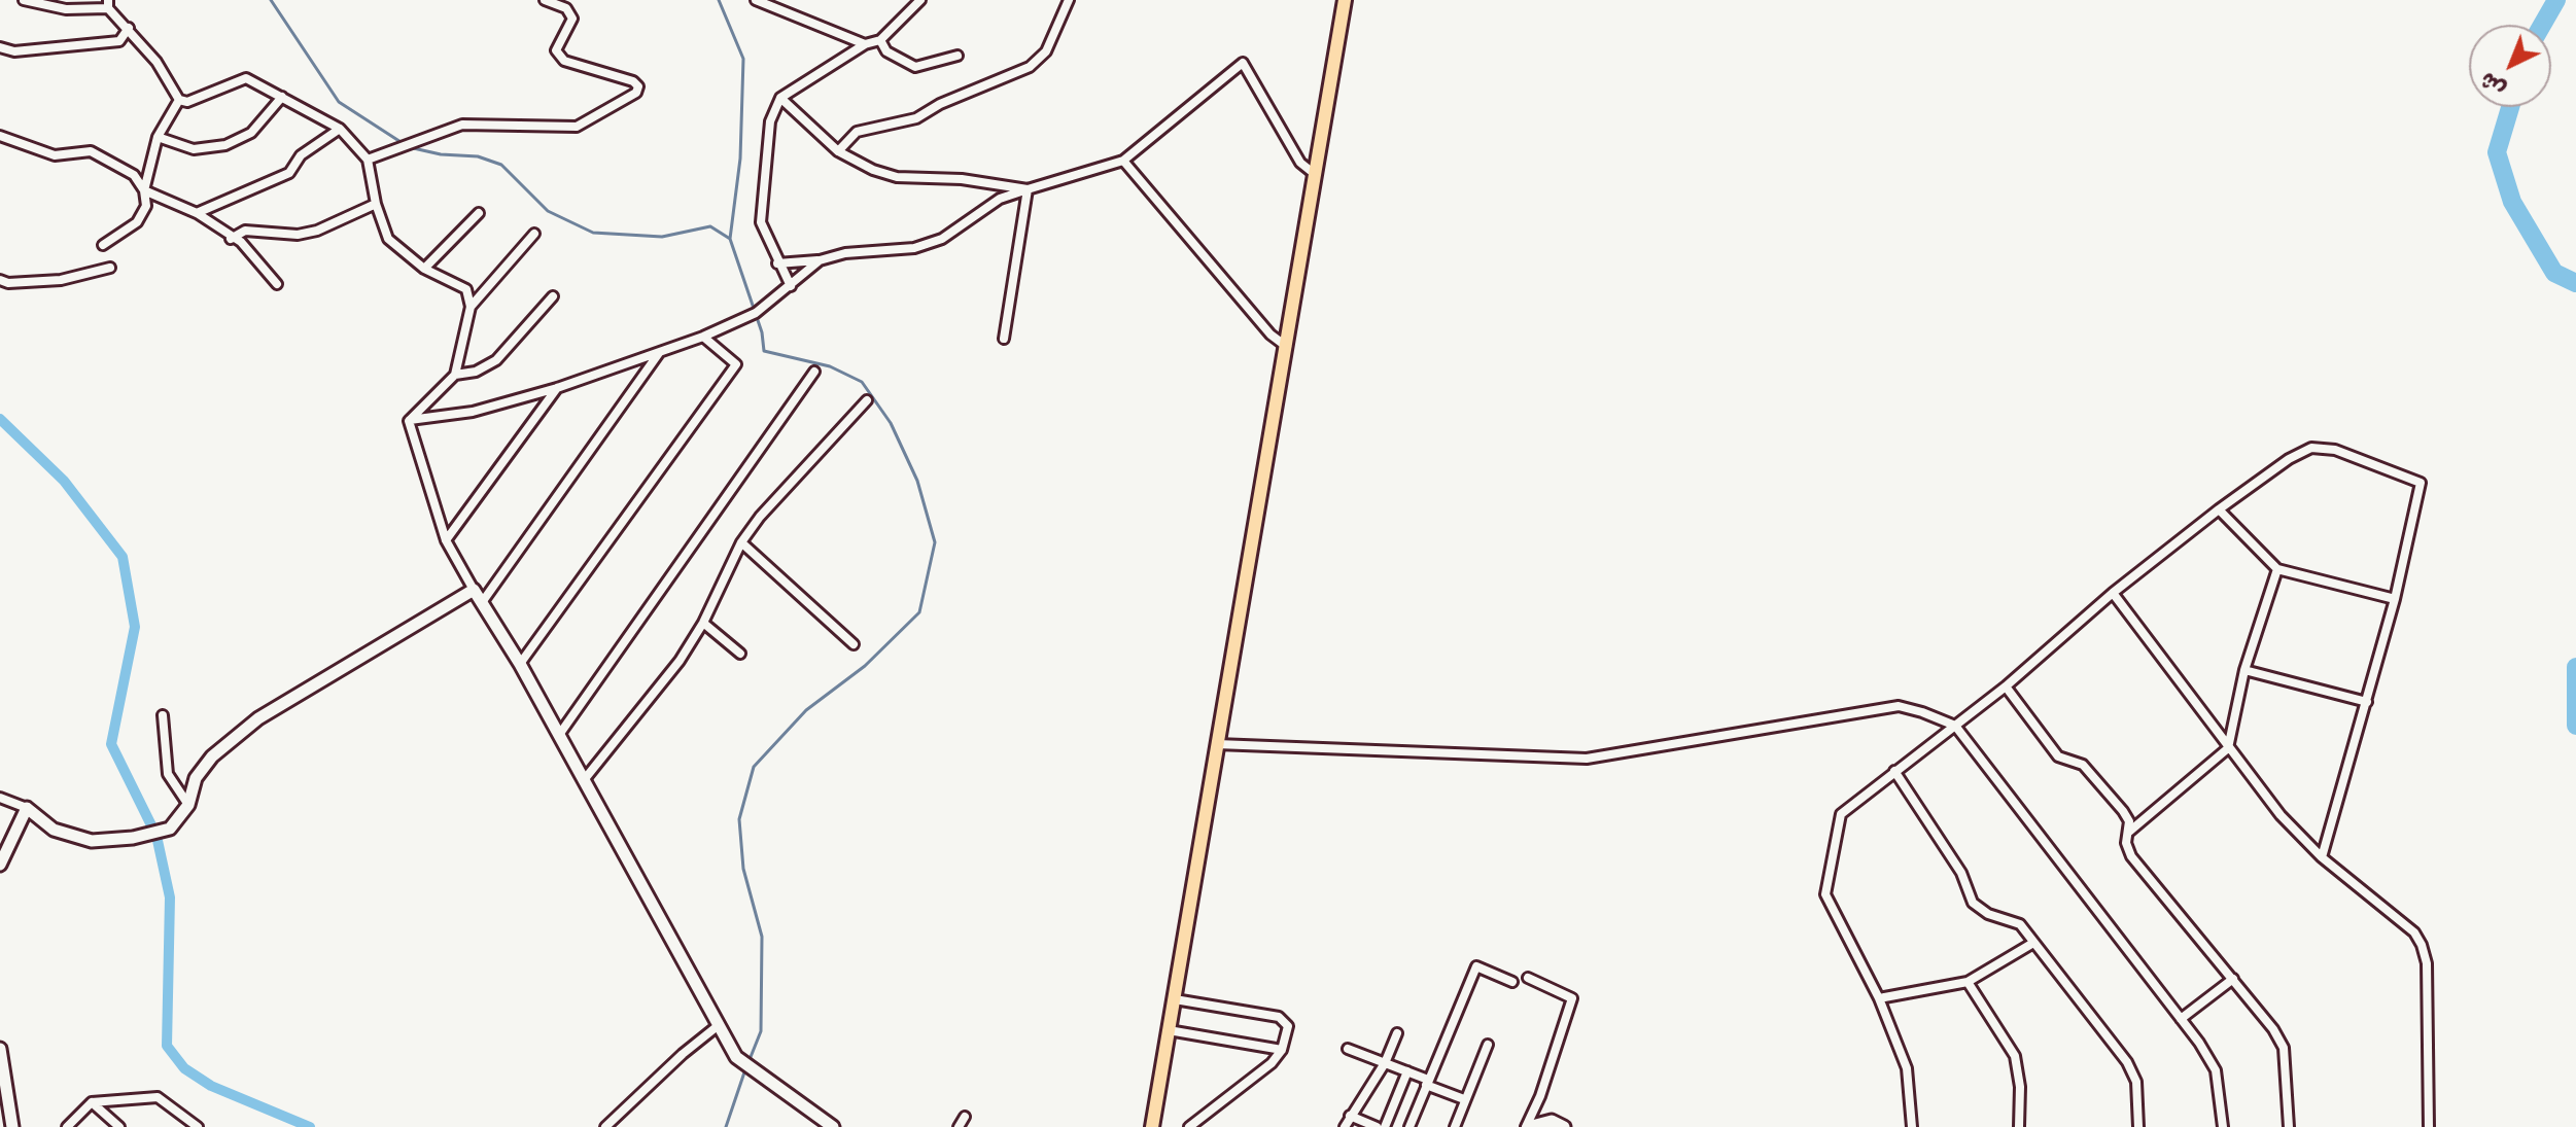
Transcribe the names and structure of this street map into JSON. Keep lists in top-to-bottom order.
{
  "north": "bottom left"
}
